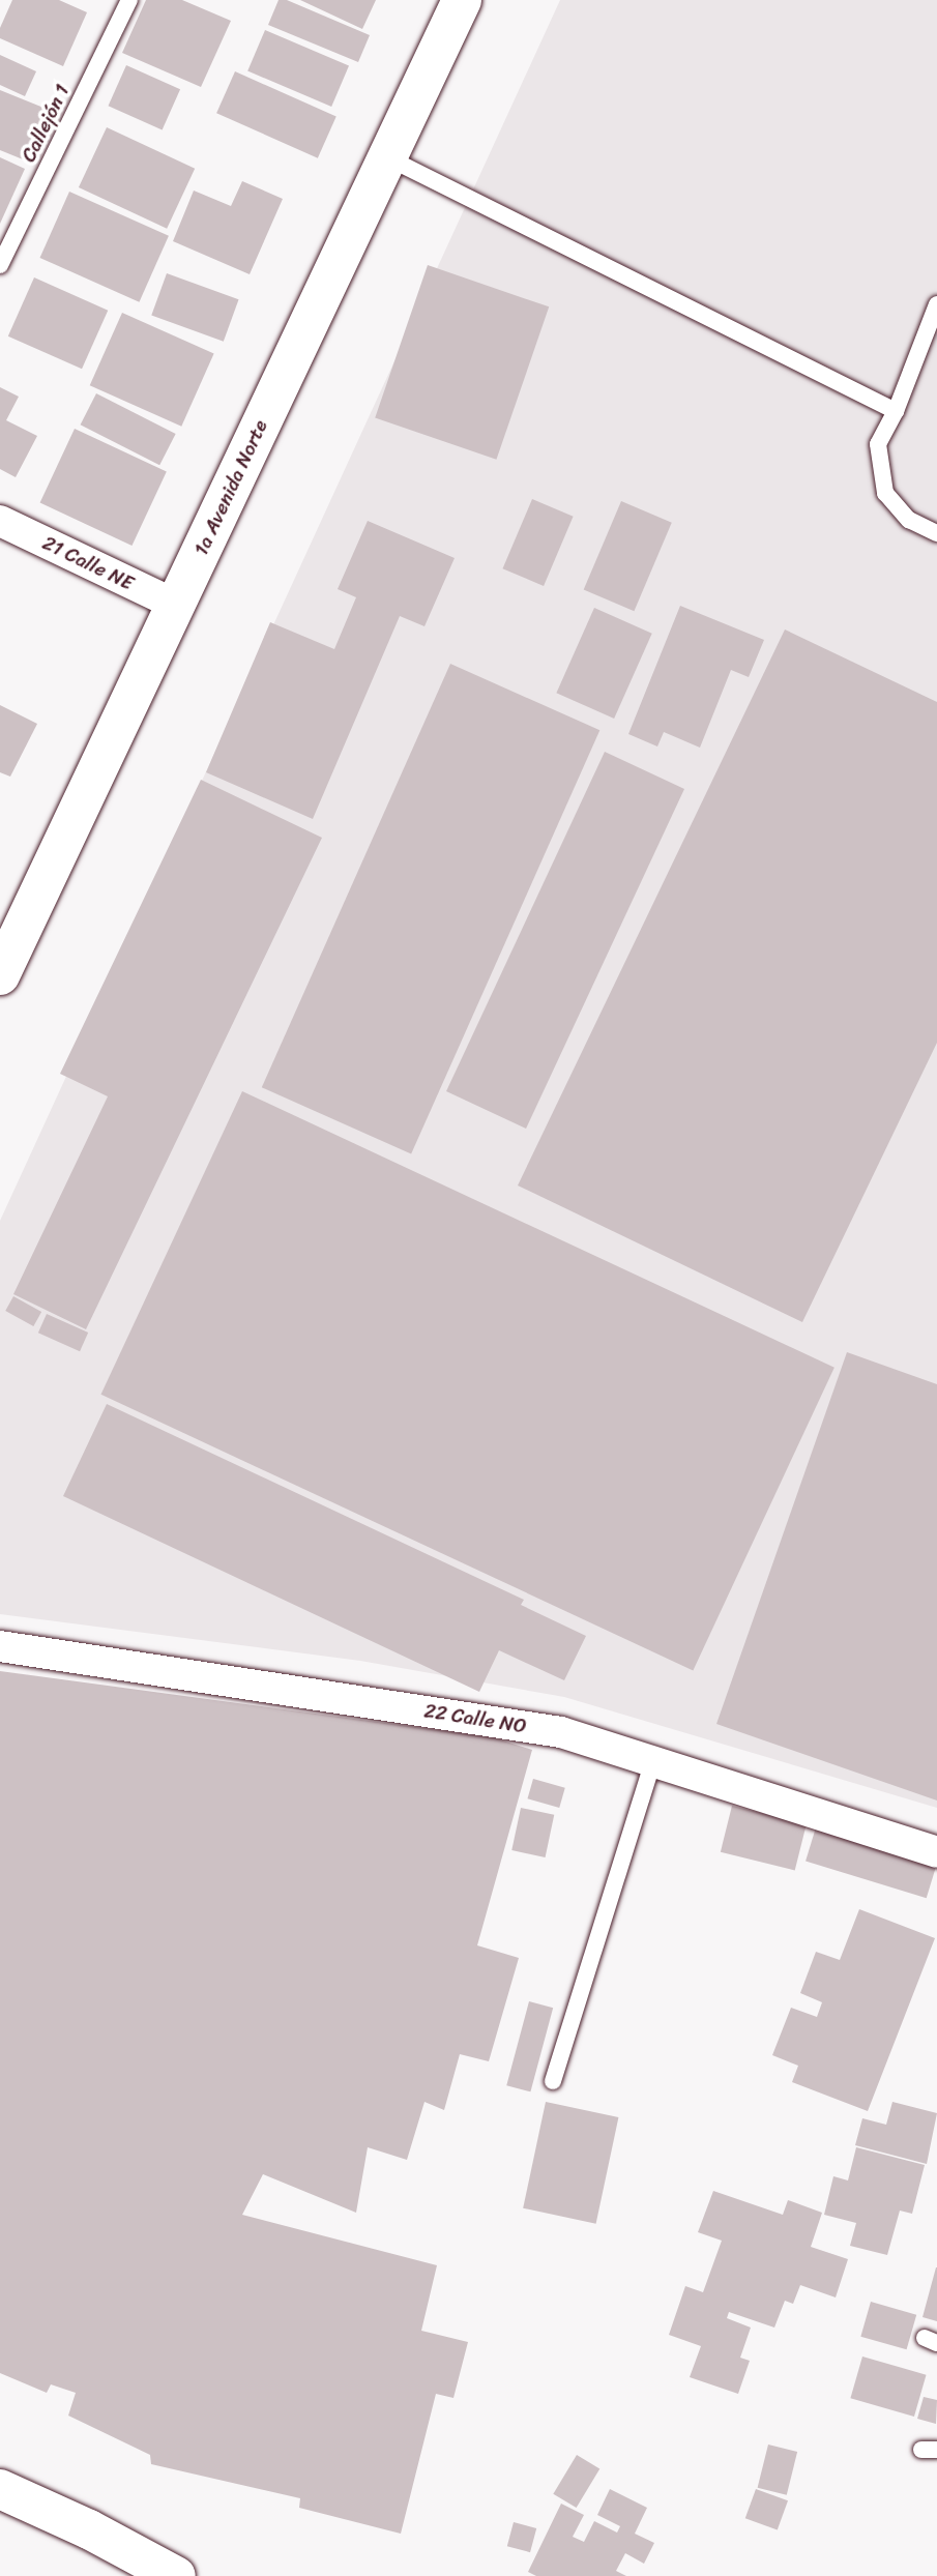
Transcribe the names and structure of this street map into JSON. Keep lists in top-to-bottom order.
{
  "streets": {
    "street": ["1a Avenida Norte", "21 Calle NE", "22 Calle NO"],
    "lane": ["Callejón 1"]
  },
  "crossings": [
    ["1a Avenida Norte", "21 Calle NE"]
  ]
}
